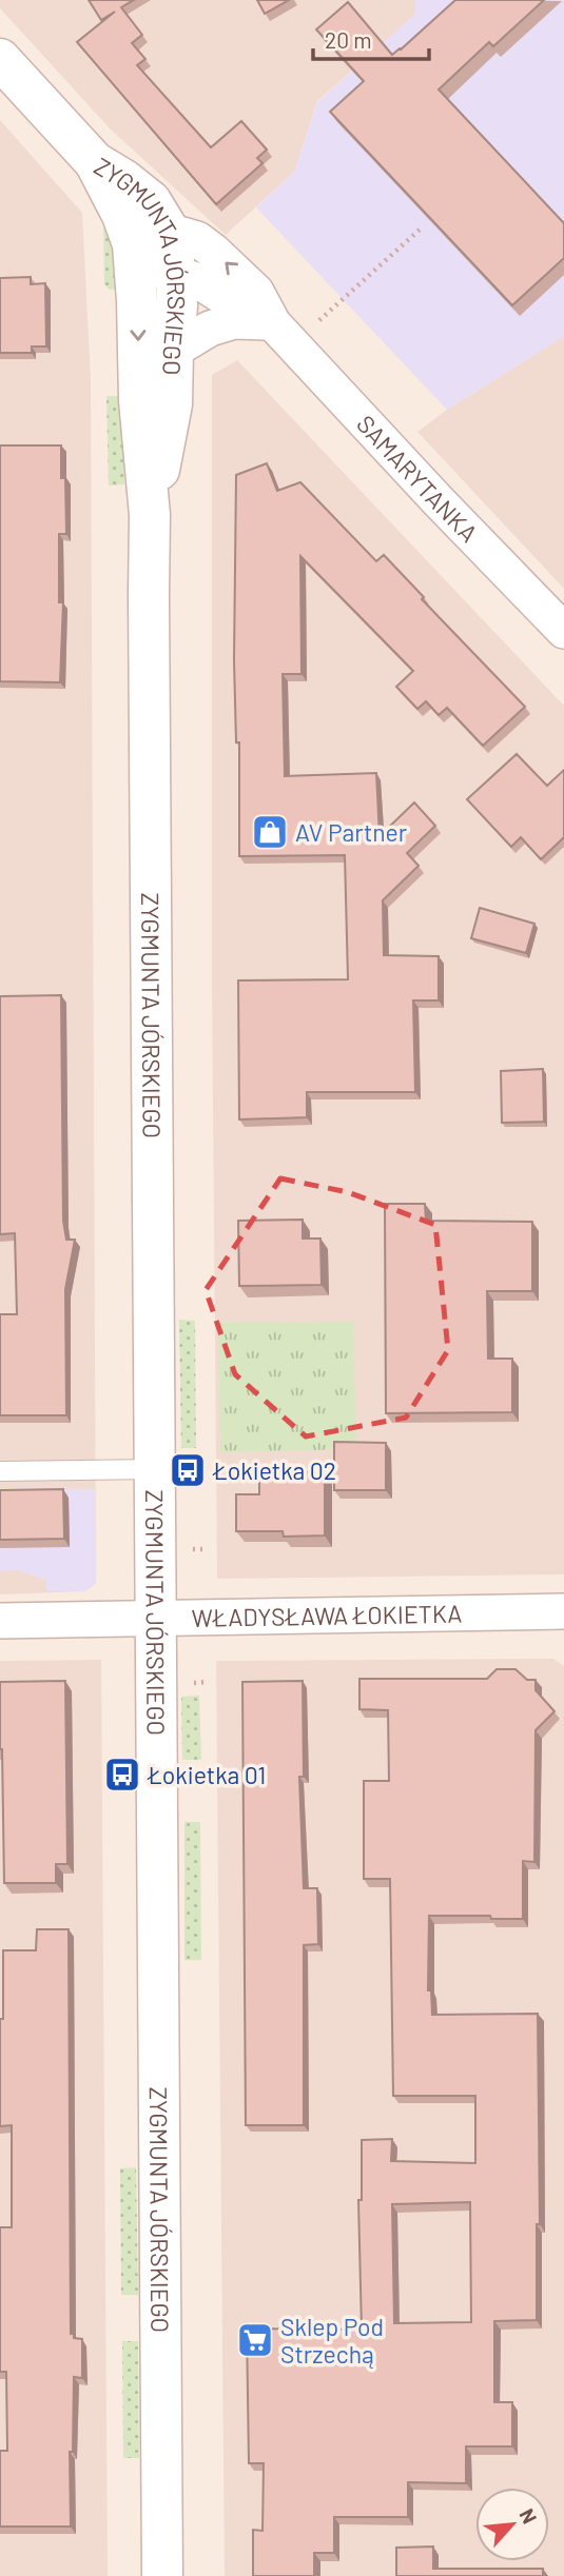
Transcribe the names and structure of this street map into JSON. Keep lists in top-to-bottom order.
{
  "streets": {
    "street": ["ZYGMUNTA JÓRSKIEGO", "SAMARYTANKA", "WŁADYSŁAWA ŁOKIETKA"]
  },
  "crossings": [
    ["ZYGMUNTA JÓRSKIEGO", "SAMARYTANKA"],
    ["ZYGMUNTA JÓRSKIEGO", "WŁADYSŁAWA ŁOKIETKA"]
  ],
  "places": {
    "shop": ["AV Partner"],
    "bus stop": ["Łokietka 02", "Łokietka 01"],
    "supermarket": ["Sklep Pod Strzechą"]
  },
  "scale_bar": "20 m",
  "north": "top right"
}
